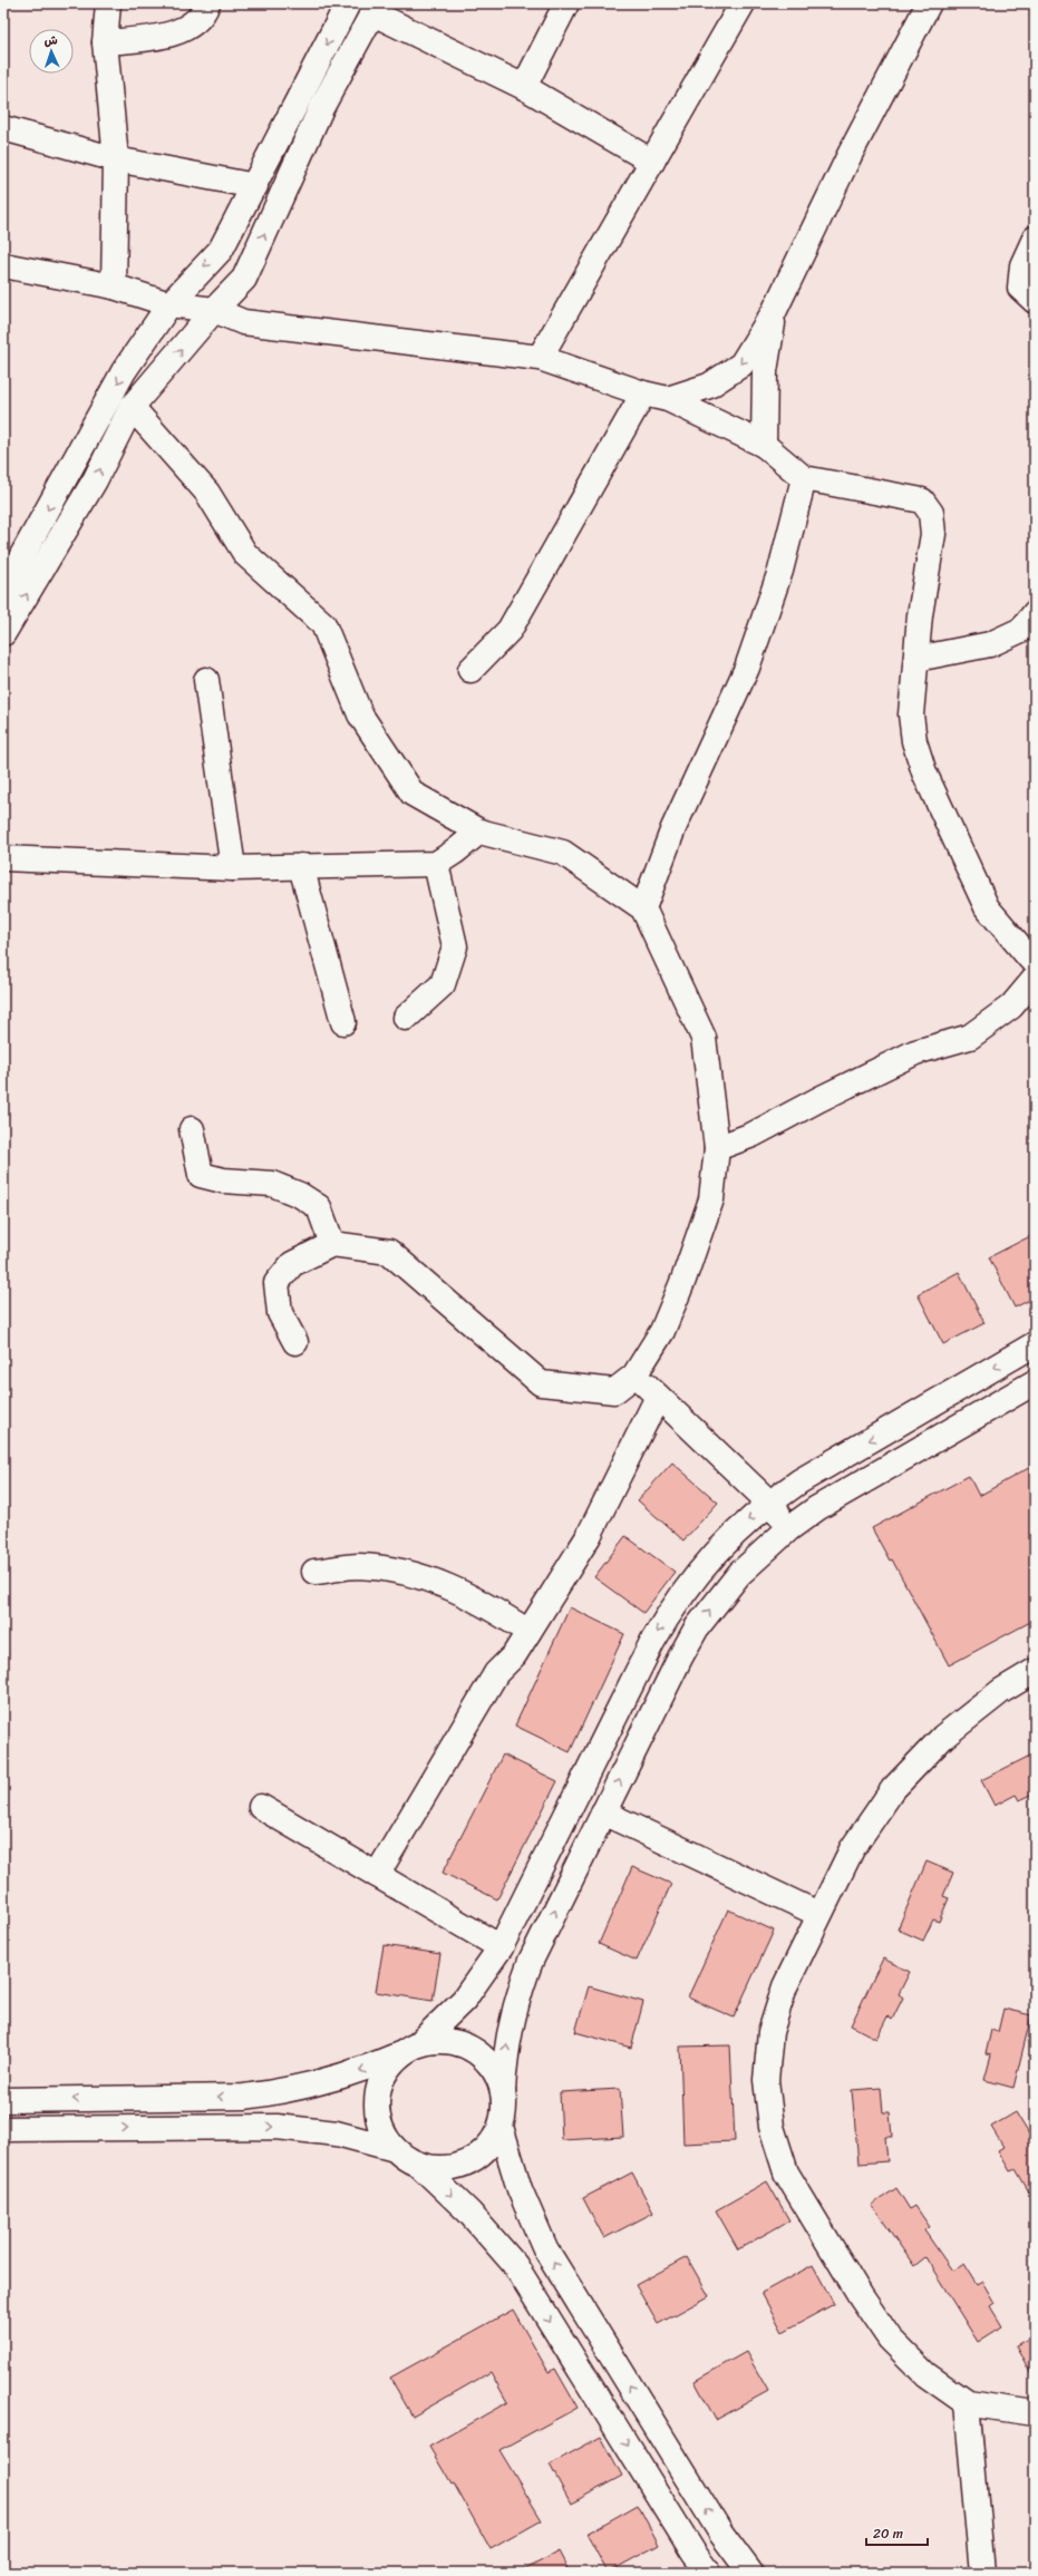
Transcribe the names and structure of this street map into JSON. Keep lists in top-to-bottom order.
{
  "scale_bar": "20 m",
  "north": "top"
}
